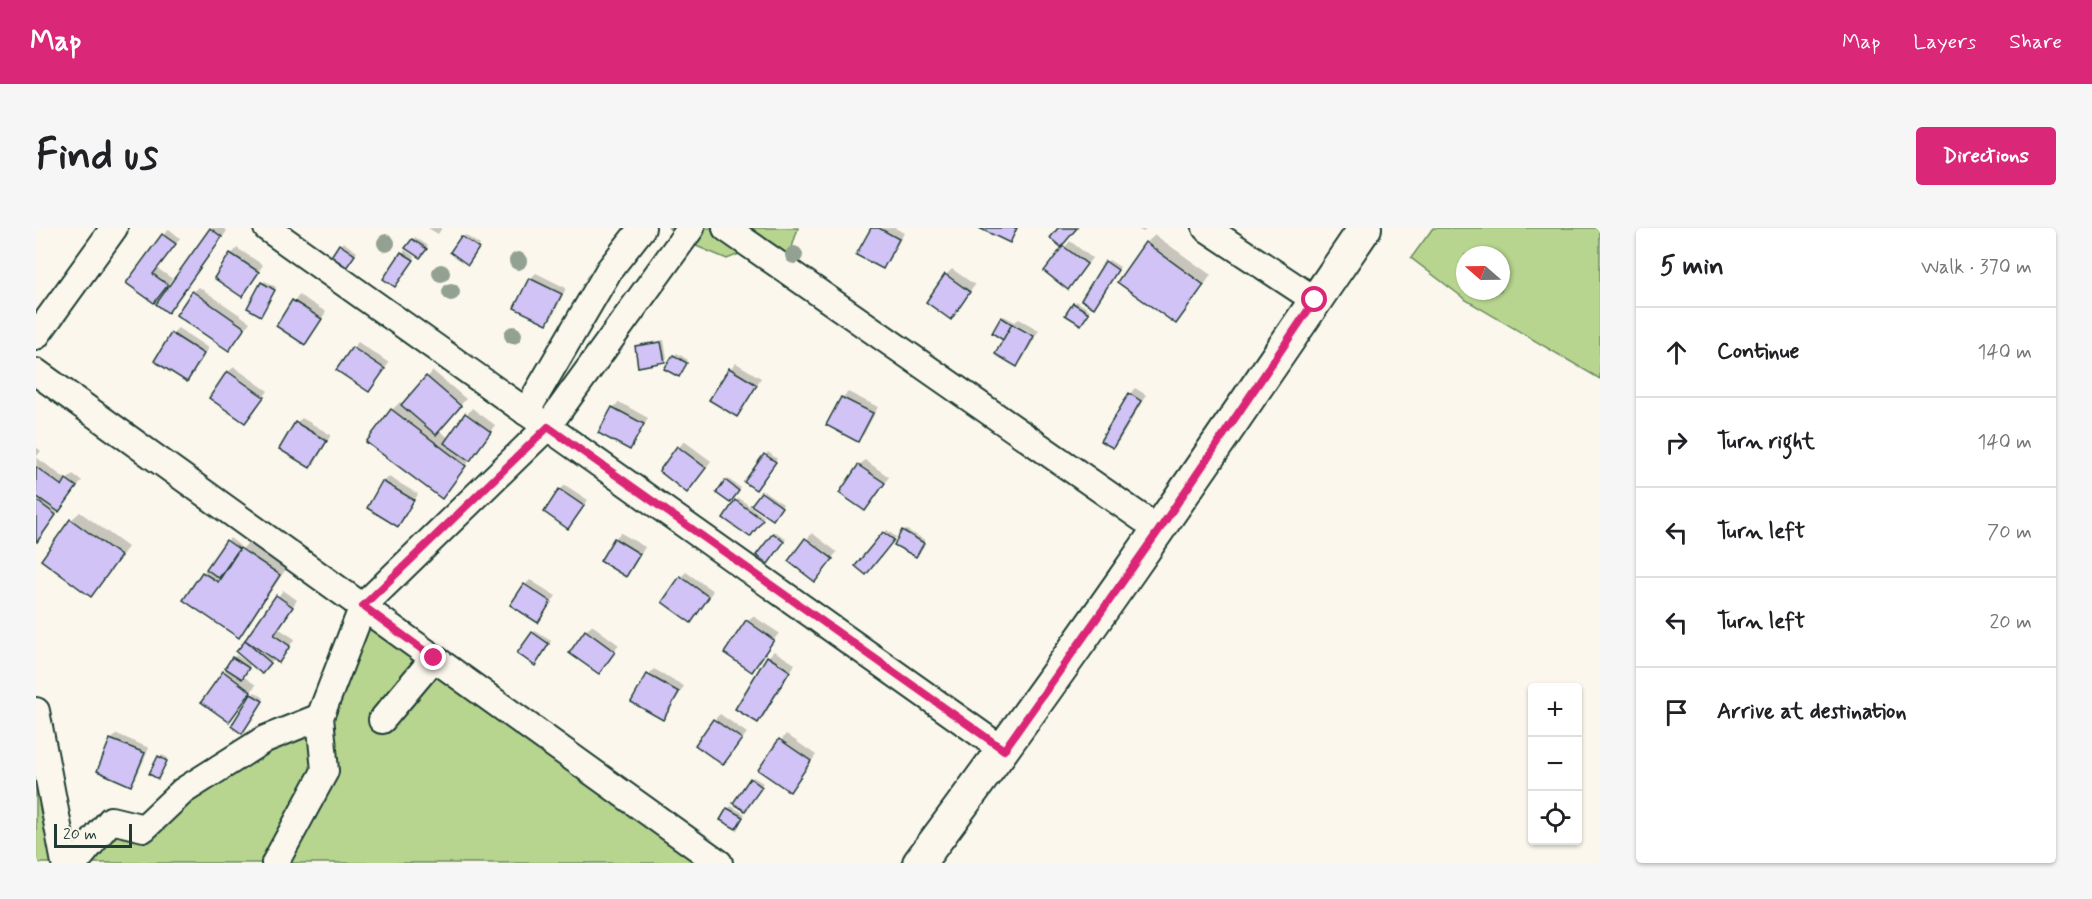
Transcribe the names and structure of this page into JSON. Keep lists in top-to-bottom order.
{
  "scale_bar": "20 m",
  "north": "left",
  "page": {
    "header": "Map",
    "nav": ["Map", "Layers", "Share"],
    "buttons": "Directions",
    "title": "Find us",
    "heading": ["5 min", "Walk · 370 m"],
    "list": [
      ["Continue", "140 m"],
      ["Turn right", "140 m"],
      ["Turn left", "70 m"],
      ["Turn left", "20 m"],
      "Arrive at destination"
    ],
    "map_buttons": ["+", "−"],
    "scale": "20 m"
  }
}
